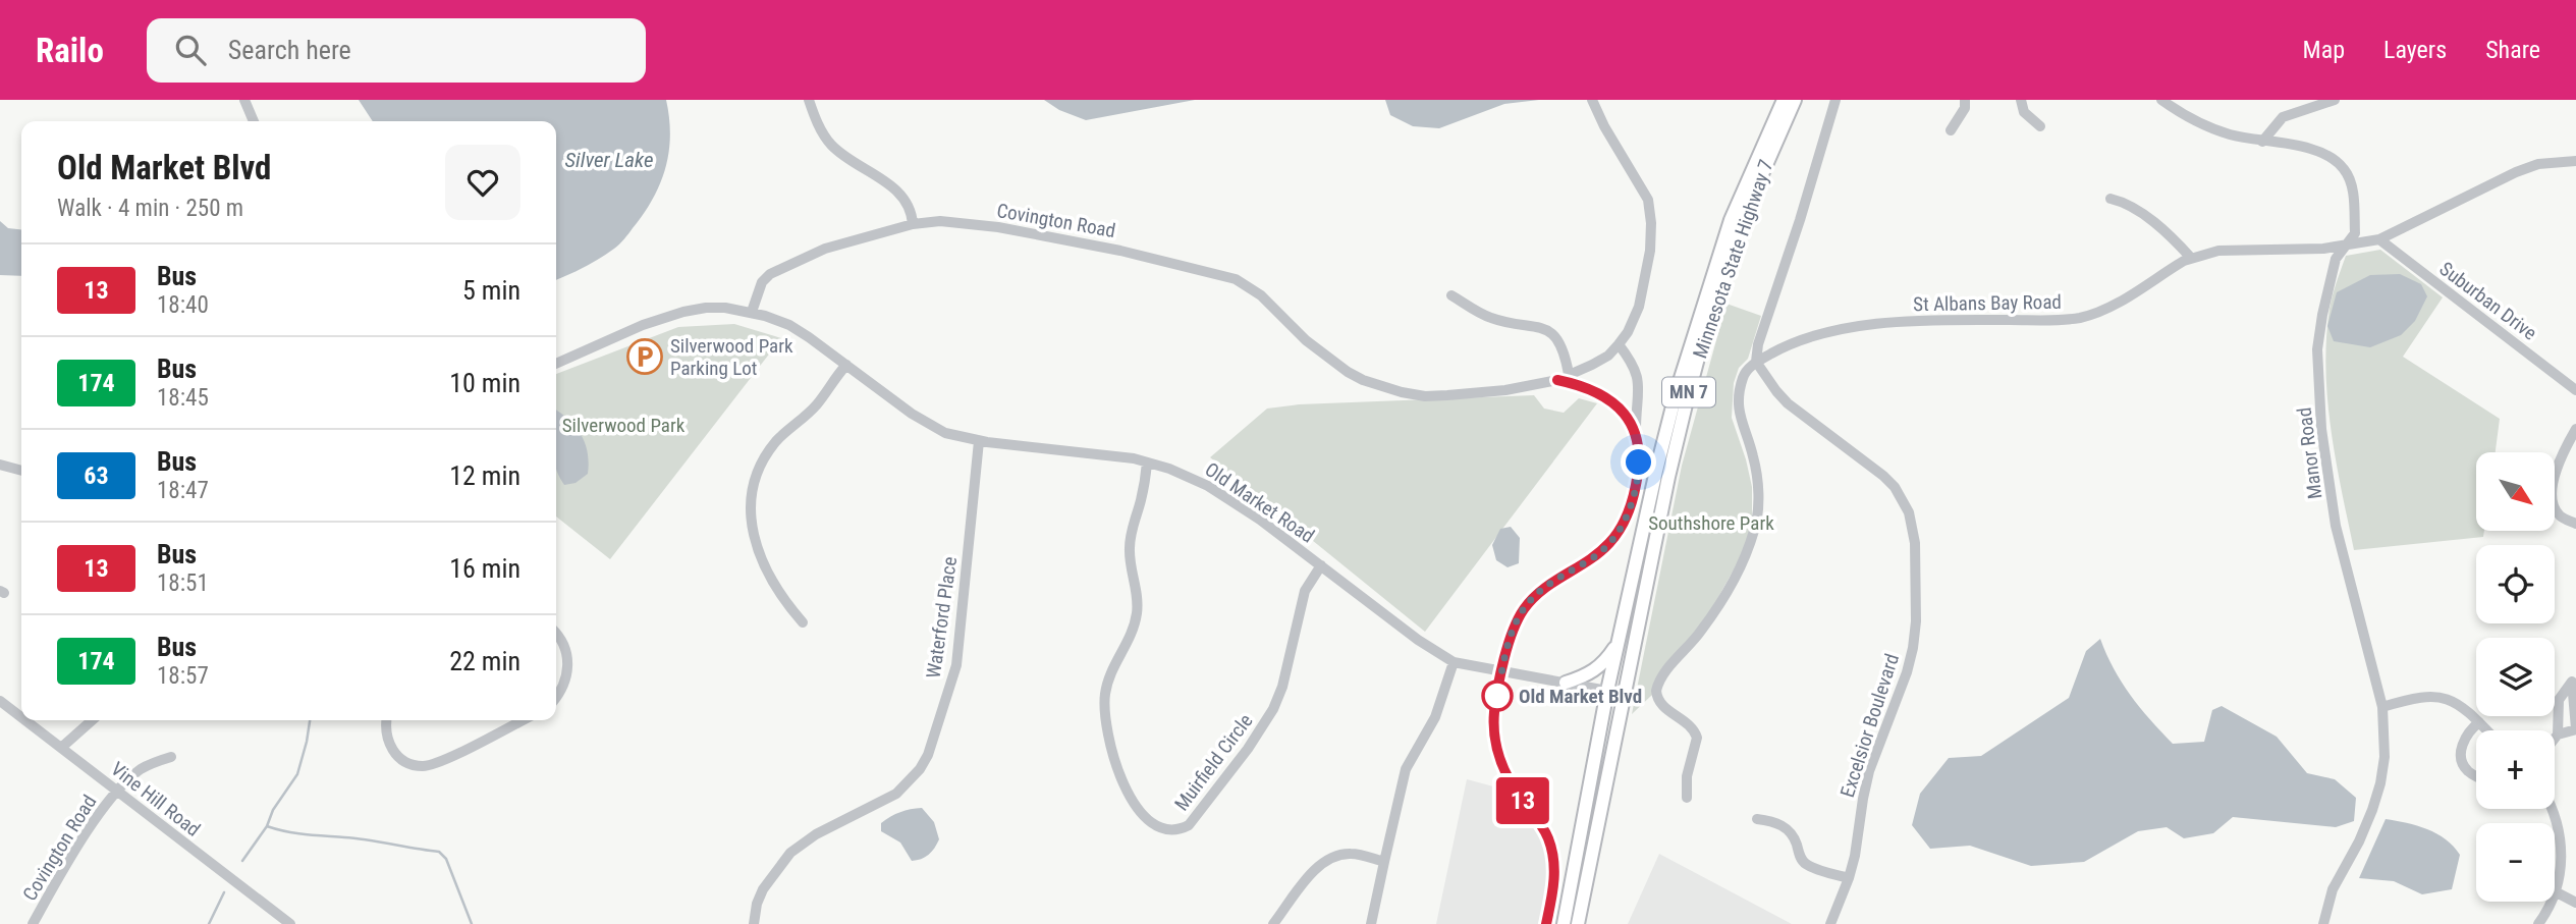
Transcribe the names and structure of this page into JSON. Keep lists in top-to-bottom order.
{
  "streets": {
    "main road": ["Minnesota State Highway 7", "MN 7"],
    "street": [
      "Covington Road",
      "Suburban Drive",
      "St Albans Bay Road",
      "Manor Road",
      "Old Market Road",
      "Waterford Place",
      "Excelsior Boulevard",
      "Muirfield Circle",
      "Vine Hill Road"
    ]
  },
  "crossings": [
    ["Covington Road", "Old Market Road"],
    ["Covington Road", "Vine Hill Road"],
    ["Minnesota State Highway 7", "Old Market Road"],
    ["Suburban Drive", "St Albans Bay Road"],
    ["St Albans Bay Road", "Manor Road"],
    ["St Albans Bay Road", "Excelsior Boulevard"],
    ["Old Market Road", "Waterford Place"],
    ["Old Market Road", "Muirfield Circle"]
  ],
  "water": ["Silver Lake"],
  "parks": ["Silverwood Park", "Southshore Park"],
  "places": {
    "parking": ["Silverwood Park Parking Lot"],
    "other": ["Old Market Blvd"]
  },
  "lines": ["bus line 13"],
  "north": "bottom right",
  "page": {
    "header": "Railo",
    "search": "Search here",
    "nav": ["Map", "Layers", "Share"],
    "on_map": "13",
    "heading": ["Old Market Blvd", "Walk · 4 min · 250 m"],
    "list": [
      {
        "mark": "13",
        "name": "Bus",
        "note": "18:40",
        "value": "5 min"
      },
      {
        "mark": "174",
        "name": "Bus",
        "note": "18:45",
        "value": "10 min"
      },
      {
        "mark": "63",
        "name": "Bus",
        "note": "18:47",
        "value": "12 min"
      },
      {
        "mark": "13",
        "name": "Bus",
        "note": "18:51",
        "value": "16 min"
      },
      {
        "mark": "174",
        "name": "Bus",
        "note": "18:57",
        "value": "22 min"
      }
    ],
    "map_buttons": ["+", "−"]
  }
}
